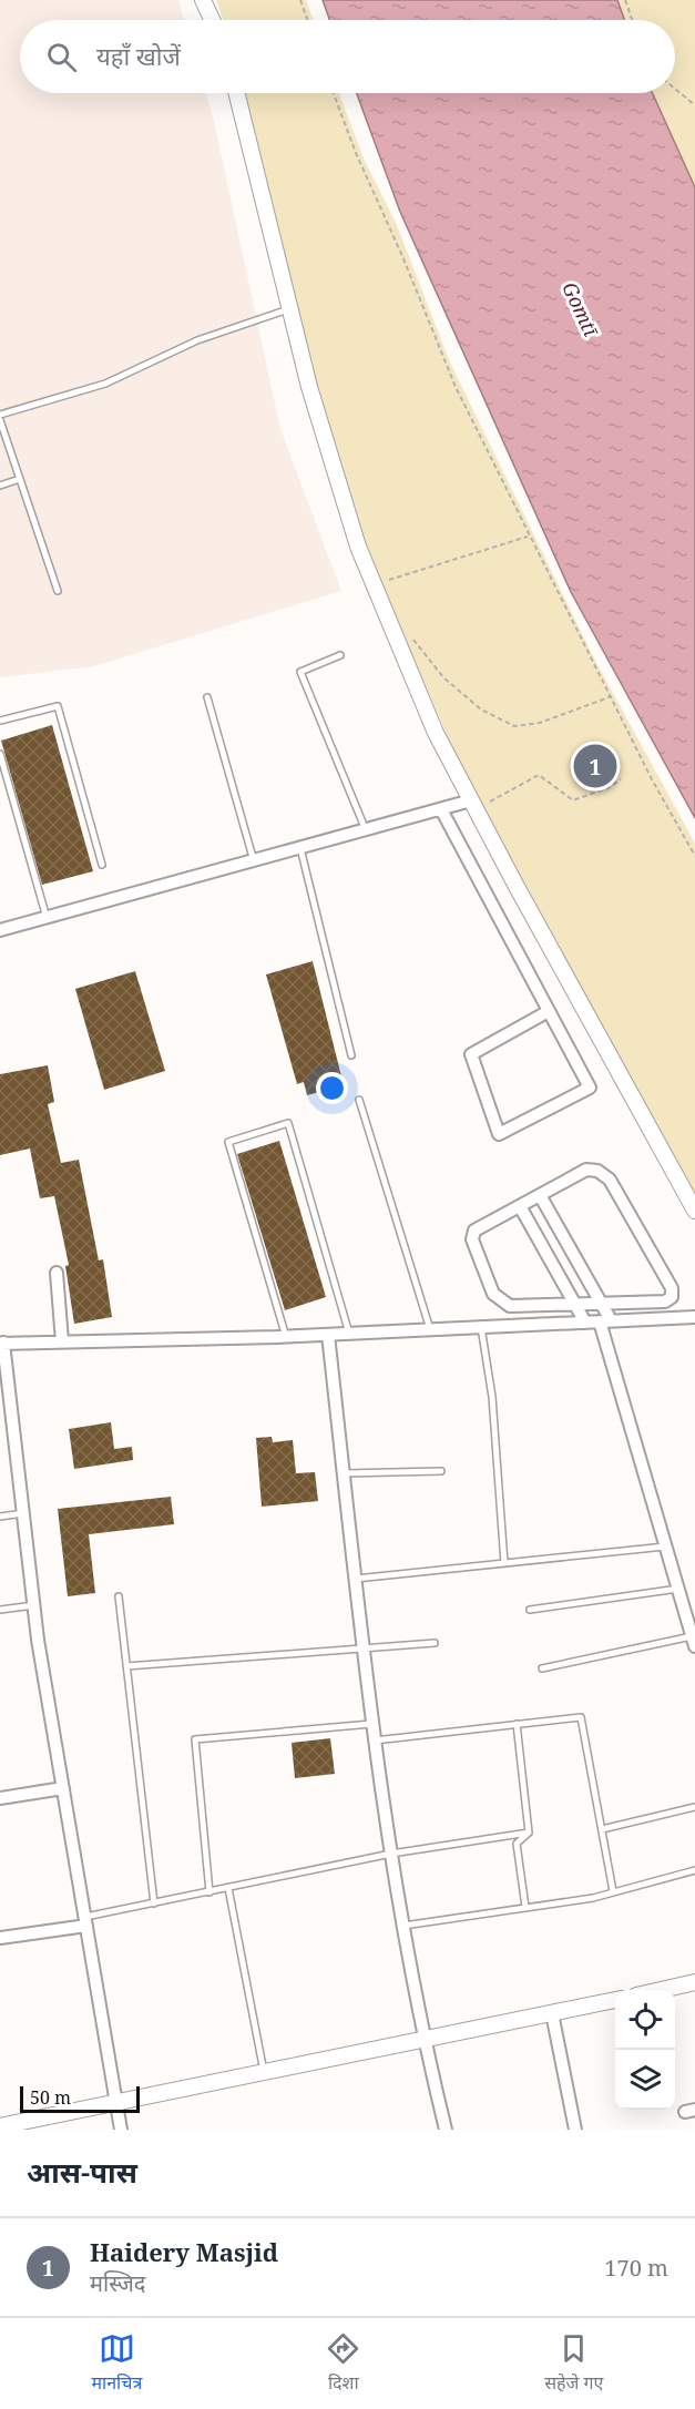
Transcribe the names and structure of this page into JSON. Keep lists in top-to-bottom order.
{
  "water": ["Gomtī"],
  "scale_bar": "50 m",
  "page": {
    "search": "यहाँ खोजें",
    "pins": "1",
    "scale": "50 m",
    "heading": "आस-पास",
    "list": [
      {
        "mark": "1",
        "name": "Haidery Masjid",
        "note": "मस्जिद",
        "value": "170 m"
      }
    ],
    "nav": ["मानचित्र", "दिशा", "सहेजे गए"]
  }
}
